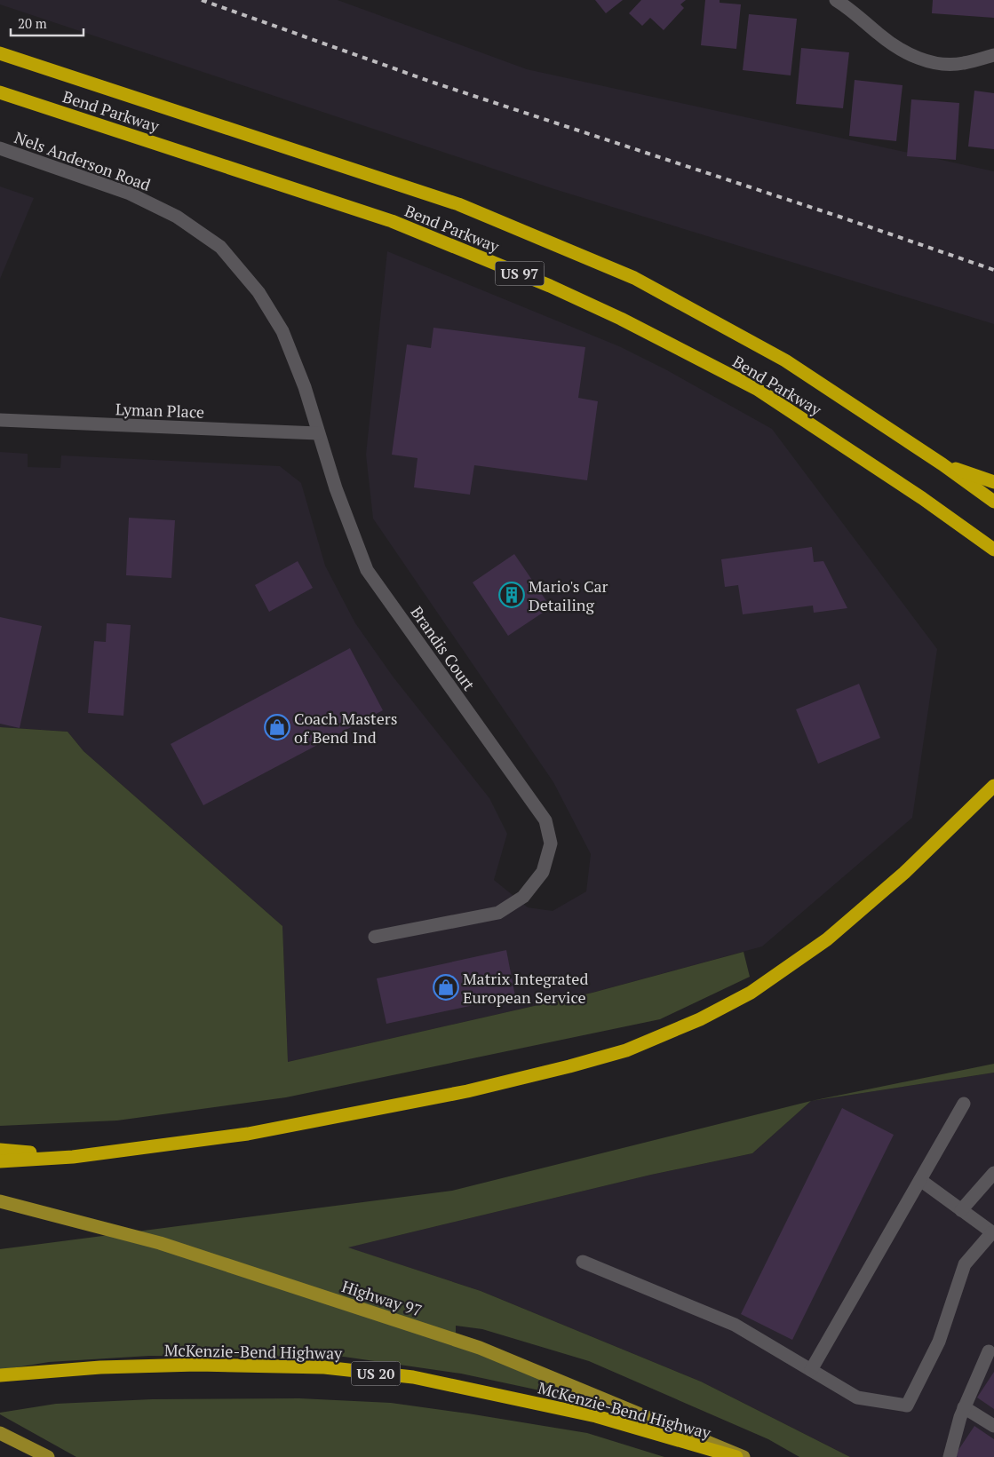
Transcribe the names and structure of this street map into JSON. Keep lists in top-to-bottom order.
{
  "streets": {
    "highway": [
      "Bend Parkway",
      "US 97",
      "McKenzie-Bend Highway",
      "US 20"
    ],
    "main road": ["Highway 97"],
    "street": ["Nels Anderson Road", "Lyman Place", "Brandis Court"]
  },
  "crossings": [
    ["Nels Anderson Road", "Lyman Place"],
    ["Nels Anderson Road", "Brandis Court"],
    ["Lyman Place", "Brandis Court"]
  ],
  "places": {
    "building": ["Mario's Car Detailing"],
    "shop": ["Coach Masters of Bend Ind", "Matrix Integrated European Service"]
  },
  "scale_bar": "20 m"
}
